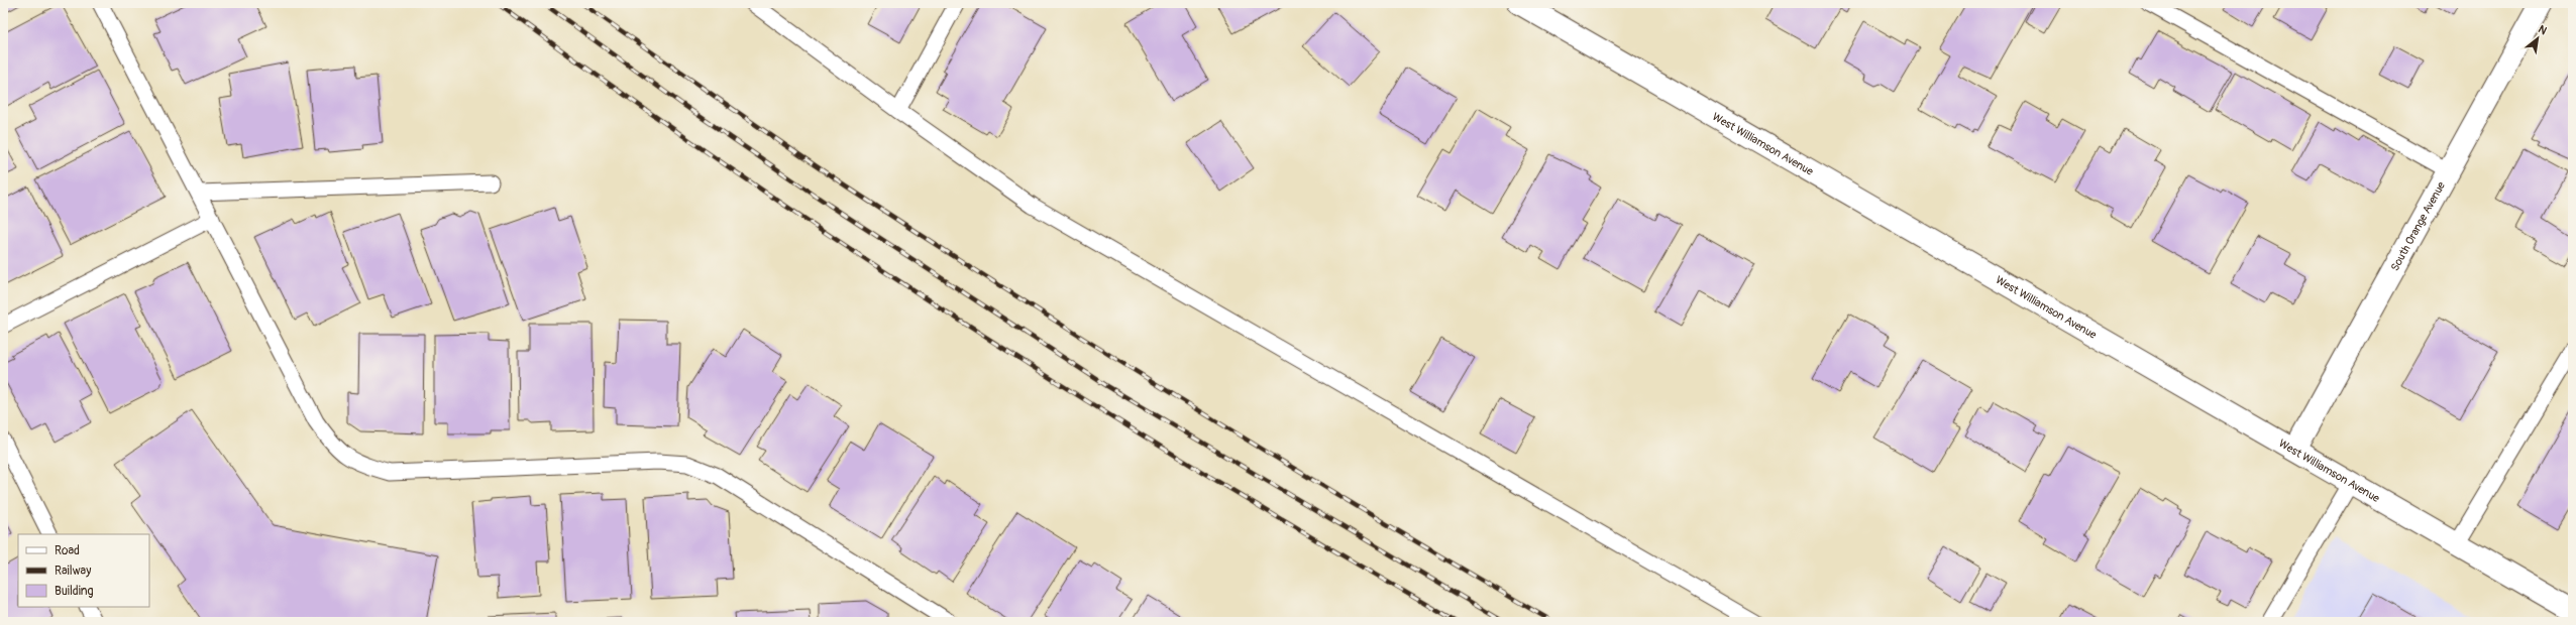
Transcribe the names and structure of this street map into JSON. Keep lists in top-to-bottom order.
{
  "streets": {
    "street": ["West Williamson Avenue", "South Orange Avenue"]
  },
  "crossings": [
    ["West Williamson Avenue", "South Orange Avenue"]
  ],
  "legend": ["Road", "Railway", "Building"],
  "north": "top right"
}
